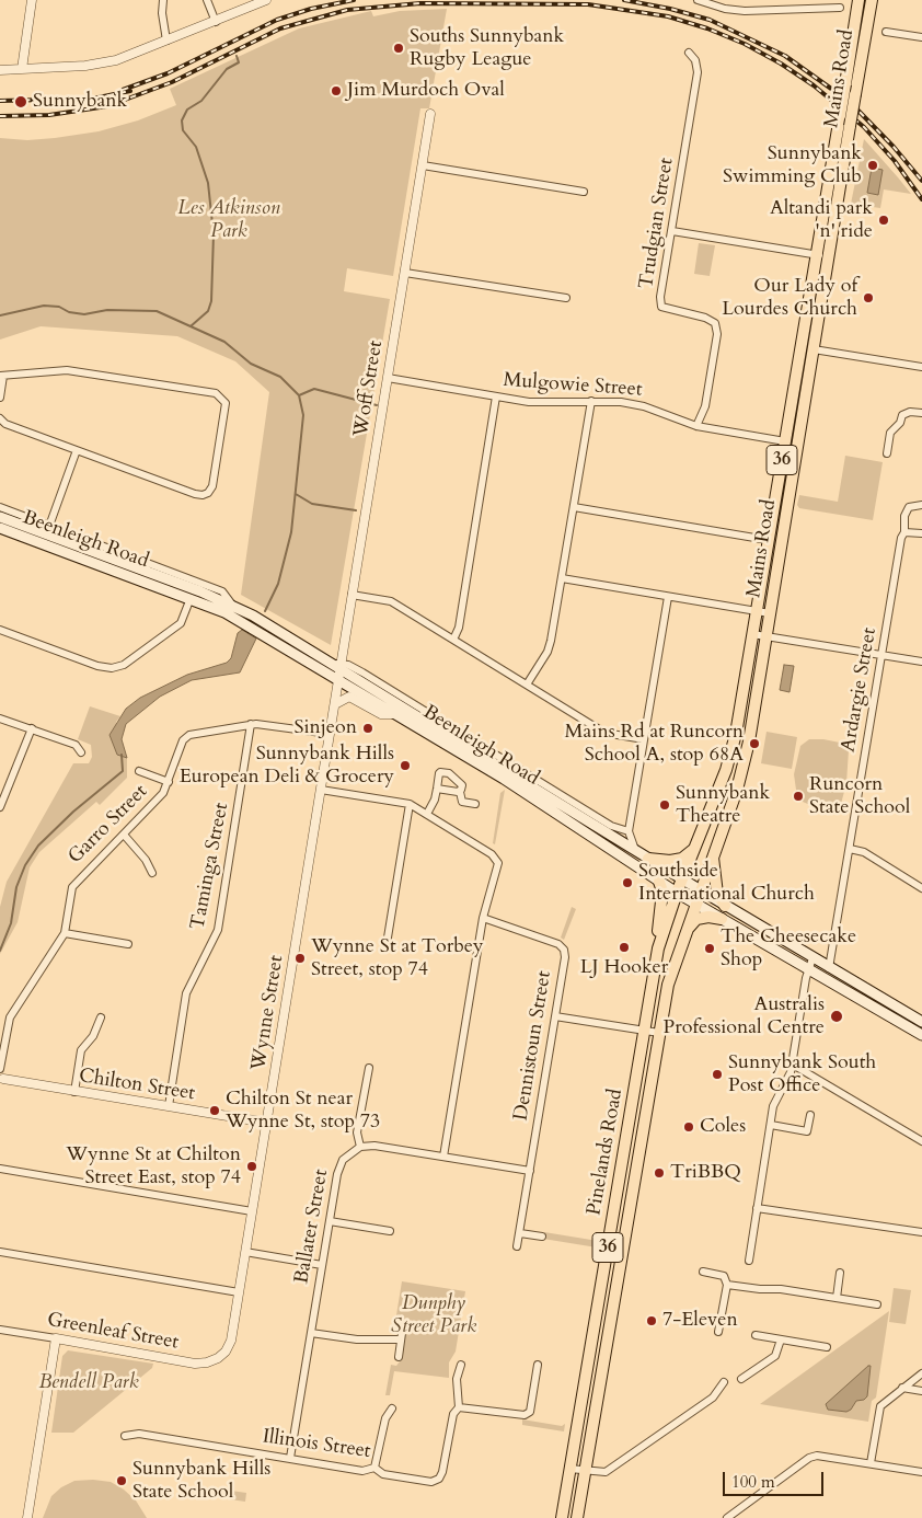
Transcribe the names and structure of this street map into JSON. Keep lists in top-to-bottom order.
{
  "streets": {
    "main road": [
      "Mains Road",
      "36",
      "Beenleigh Road",
      "Pinelands Road"
    ],
    "street": [
      "Trudgian Street",
      "Mulgowie Street",
      "Woff Street",
      "Ardargie Street",
      "Garro Street",
      "Taminga Street",
      "Wynne Street",
      "Dennistoun Street",
      "Chilton Street",
      "Ballater Street",
      "Greenleaf Street",
      "Illinois Street"
    ]
  },
  "crossings": [
    ["Mains Road", "Mulgowie Street"],
    ["Mains Road", "Beenleigh Road"],
    ["Mains Road", "Pinelands Road"],
    ["Trudgian Street", "Mulgowie Street"],
    ["Mulgowie Street", "Woff Street"],
    ["Woff Street", "Beenleigh Road"],
    ["Woff Street", "Wynne Street"],
    ["Beenleigh Road", "Ardargie Street"],
    ["Beenleigh Road", "Wynne Street"],
    ["Beenleigh Road", "Pinelands Road"],
    ["Garro Street", "Taminga Street"],
    ["Garro Street", "Wynne Street"],
    ["Taminga Street", "Chilton Street"],
    ["Wynne Street", "Chilton Street"],
    ["Wynne Street", "Greenleaf Street"],
    ["Ballater Street", "Illinois Street"]
  ],
  "parks": ["Les Atkinson Park", "Dunphy Street Park", "Bendell Park"],
  "places": [
    "Souths Sunnybank Rugby League",
    "Jim Murdoch Oval",
    "Sunnybank",
    "Sunnybank Swimming Club",
    "Altandi park 'n' ride",
    "Our Lady of Lourdes Church",
    "Sinjeon",
    "Mains Rd at Runcorn School A, stop 68A",
    "Sunnybank Hills European Deli & Grocery",
    "Runcorn State School",
    "Sunnybank Theatre",
    "Southside International Church",
    "LJ Hooker",
    "The Cheesecake Shop",
    "Wynne St at Torbey Street, stop 74",
    "Australis Professional Centre",
    "Sunnybank South Post Office",
    "Chilton St near Wynne St, stop 73",
    "Coles",
    "Wynne St at Chilton Street East, stop 74",
    "TriBBQ",
    "7-Eleven",
    "Sunnybank Hills State School"
  ],
  "scale_bar": "100 m"
}
